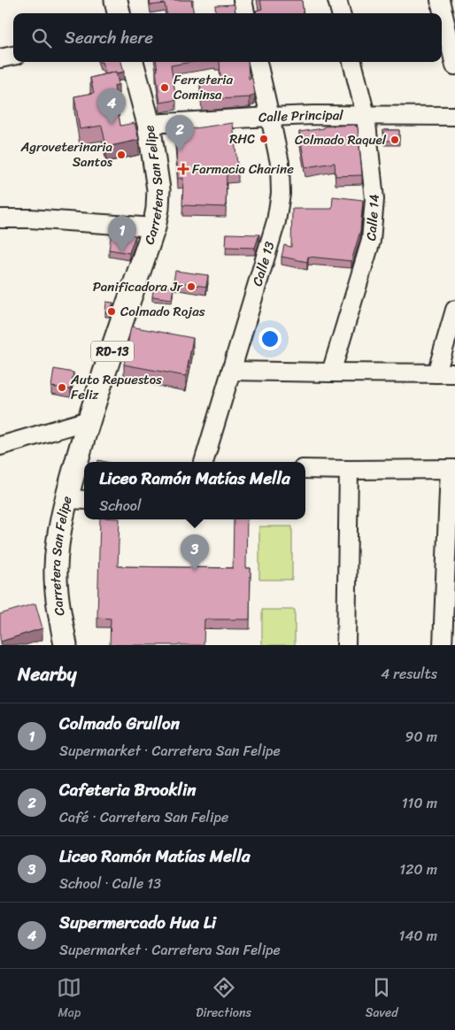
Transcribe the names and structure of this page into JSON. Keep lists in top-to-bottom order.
{
  "streets": {
    "main road": ["Carretera San Felipe", "RD-13"],
    "street": ["Calle Principal", "Calle 14", "Calle 13"]
  },
  "crossings": [
    ["Calle Principal", "Carretera San Felipe"],
    ["Calle Principal", "Calle 14"],
    ["Calle Principal", "Calle 13"]
  ],
  "places": {
    "other": [
      "Ferreteria Cominsa",
      "RHC",
      "Colmado Raquel",
      "Agroveterinaria Santos",
      "Panificadora Jr",
      "Colmado Rojas",
      "Auto Repuestos Feliz"
    ],
    "health": ["Farmacia Charine"]
  },
  "page": {
    "search": "Search here",
    "pins": [
      "4",
      "2",
      "1",
      "3"
    ],
    "popup": ["Liceo Ramón Matías Mella", "School"],
    "heading": ["Nearby", "4 results"],
    "list": [
      {
        "mark": "1",
        "name": "Colmado Grullon",
        "note": "Supermarket · Carretera San Felipe",
        "value": "90 m"
      },
      {
        "mark": "2",
        "name": "Cafeteria Brooklin",
        "note": "Café · Carretera San Felipe",
        "value": "110 m"
      },
      {
        "mark": "3",
        "name": "Liceo Ramón Matías Mella",
        "note": "School · Calle 13",
        "value": "120 m"
      },
      {
        "mark": "4",
        "name": "Supermercado Hua Li",
        "note": "Supermarket · Carretera San Felipe",
        "value": "140 m"
      }
    ],
    "nav": ["Map", "Directions", "Saved"]
  }
}
